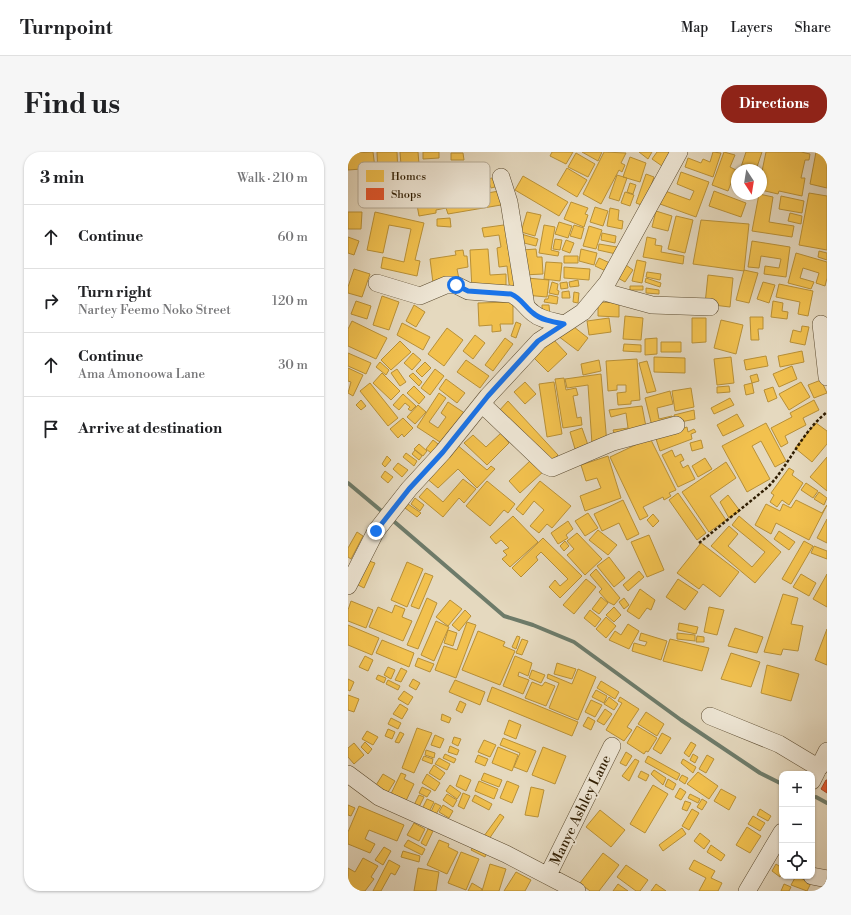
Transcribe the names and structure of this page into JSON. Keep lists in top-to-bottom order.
{
  "streets": {
    "street": ["Manye Ashley Lane"]
  },
  "legend": ["Homes", "Shops"],
  "north": "bottom",
  "page": {
    "header": "Turnpoint",
    "nav": ["Map", "Layers", "Share"],
    "buttons": "Directions",
    "title": "Find us",
    "heading": ["3 min", "Walk · 210 m"],
    "list": [
      ["Continue", "60 m"],
      ["Turn right", "Nartey Feemo Noko Street", "120 m"],
      ["Continue", "Ama Amonoowa Lane", "30 m"],
      "Arrive at destination"
    ],
    "map_buttons": ["+", "−"]
  }
}
